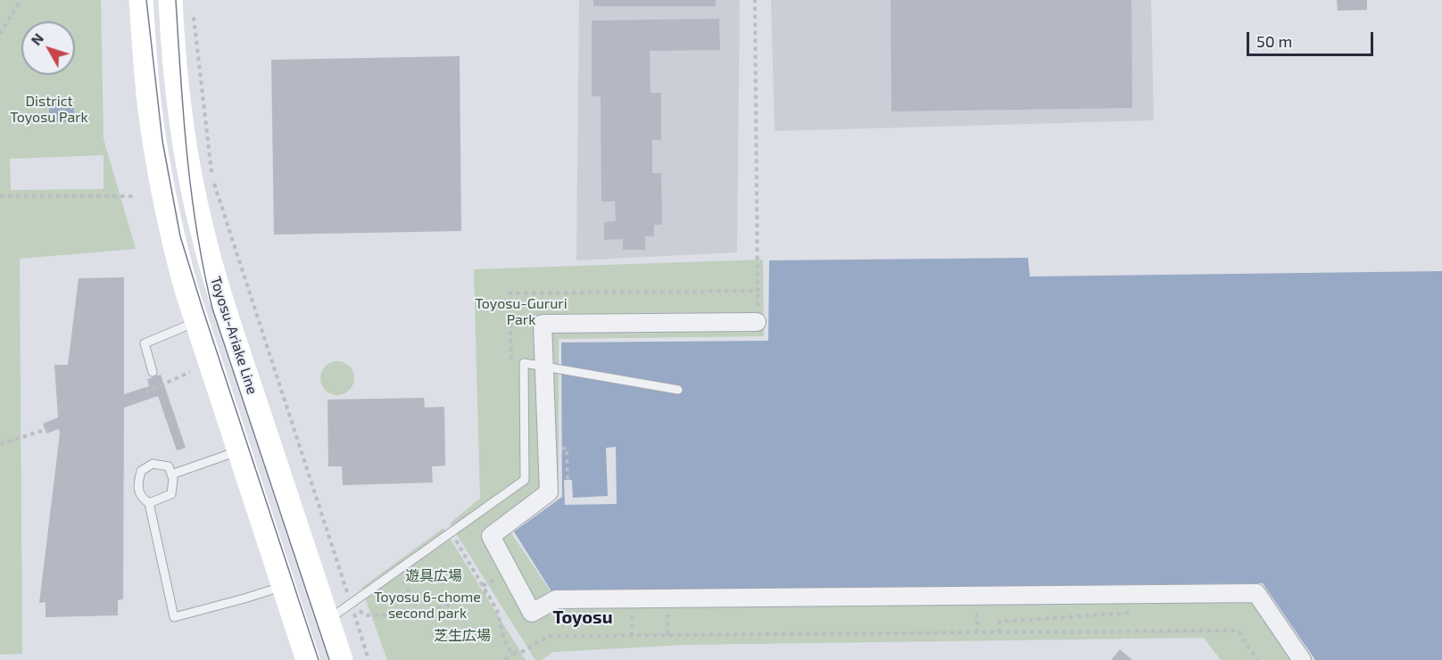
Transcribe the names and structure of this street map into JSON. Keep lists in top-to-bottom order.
{
  "streets": {
    "main road": ["Toyosu-Ariake Line"]
  },
  "districts": ["Toyosu"],
  "parks": [
    "District Toyosu Park",
    "Toyosu-Gururi Park",
    "遊具広場",
    "Toyosu 6-chome second park",
    "芝生広場"
  ],
  "scale_bar": "50 m",
  "north": "top left"
}
